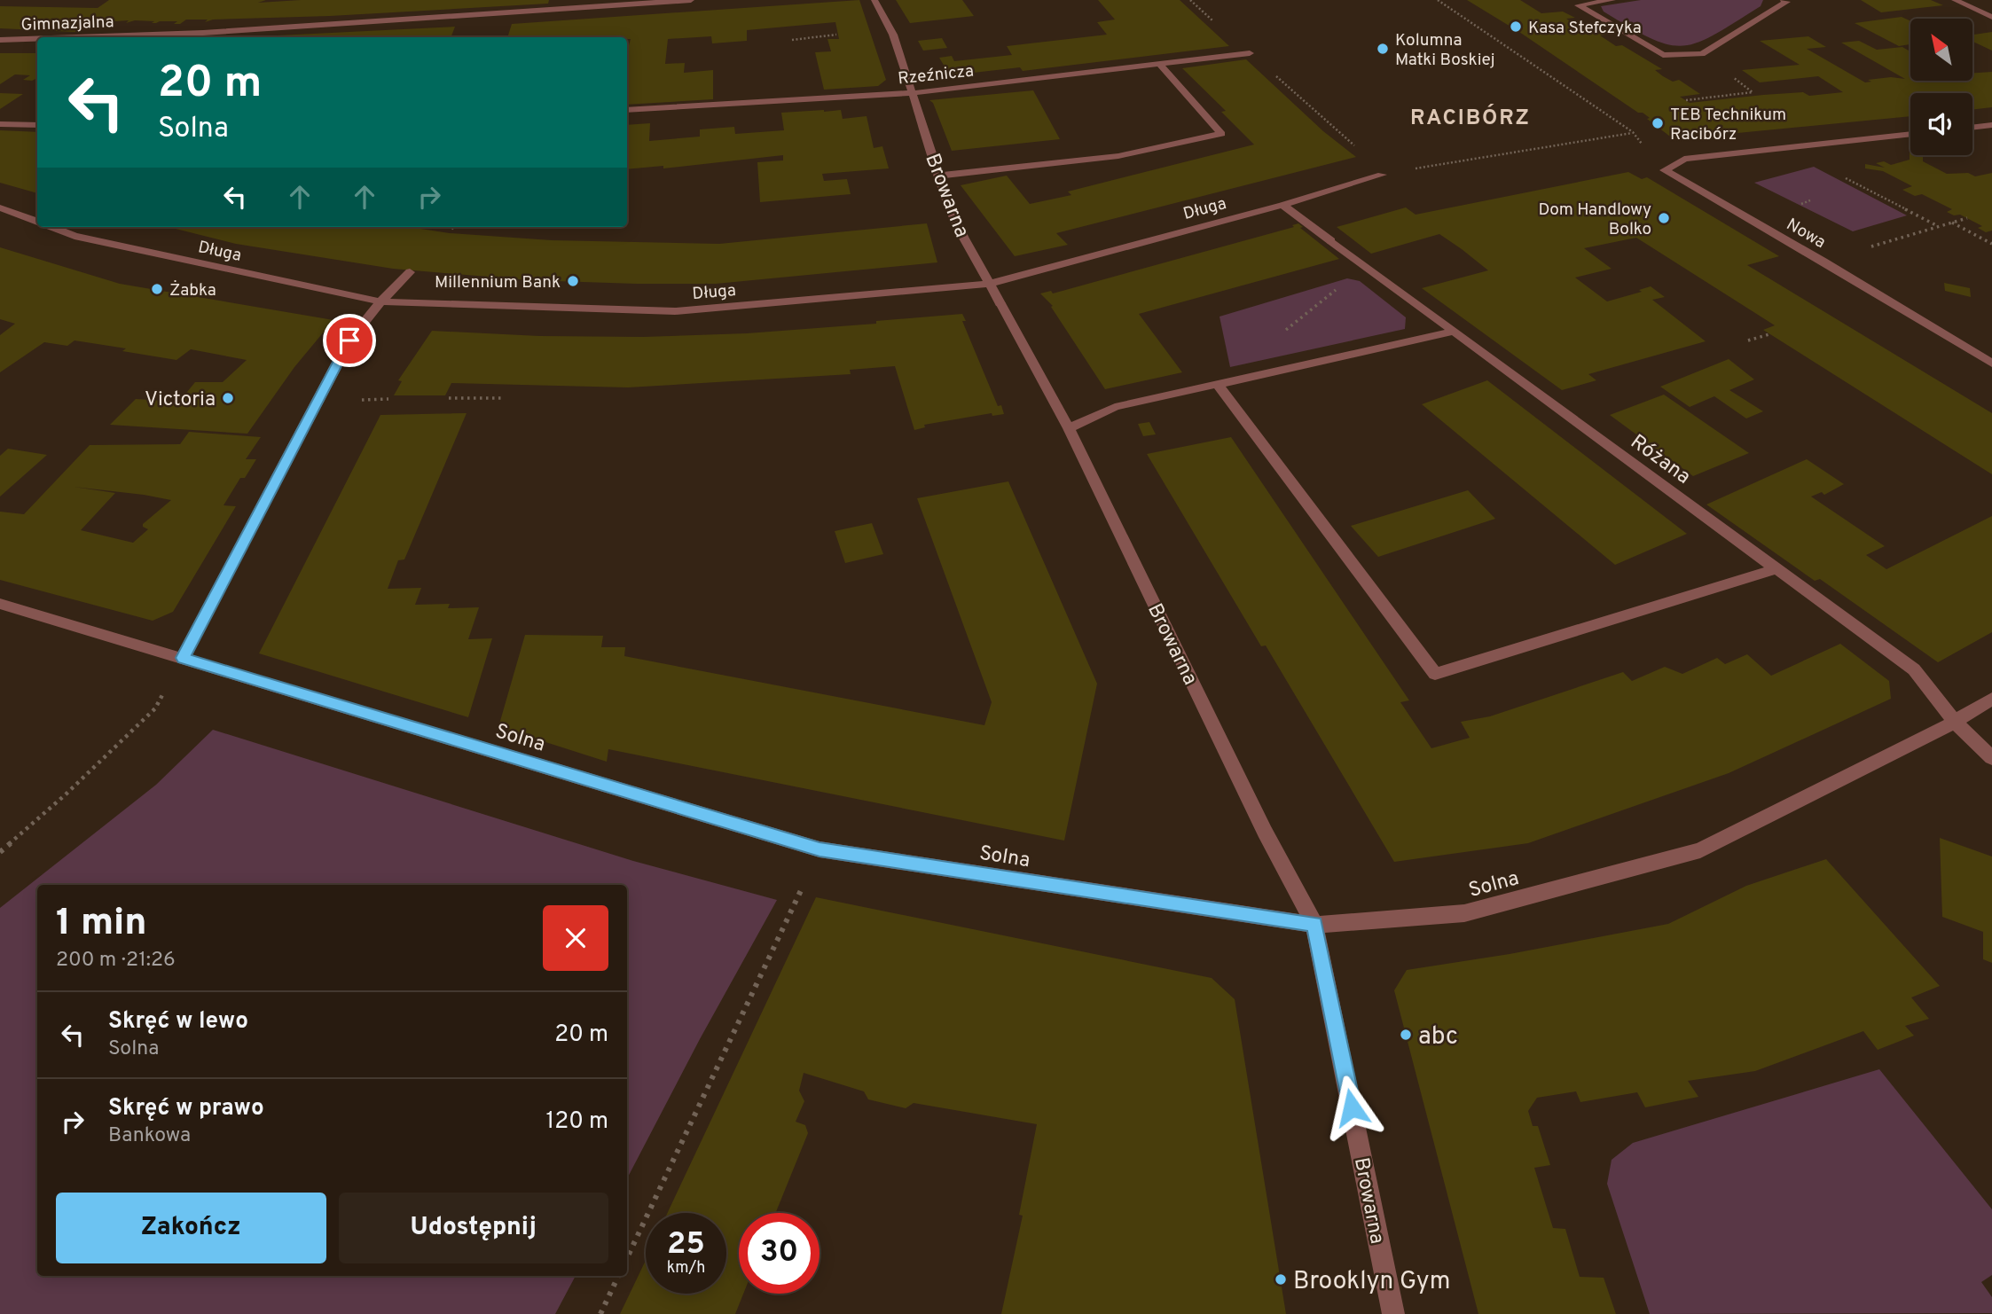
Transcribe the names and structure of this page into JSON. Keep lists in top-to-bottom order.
{
  "streets": {
    "street": [
      "Gimnazjalna",
      "Rzeźnicza",
      "Browarna",
      "Długa",
      "Nowa",
      "Różana",
      "Solna"
    ]
  },
  "crossings": [
    ["Rzeźnicza", "Browarna"],
    ["Browarna", "Długa"],
    ["Browarna", "Solna"],
    ["Długa", "Różana"],
    ["Różana", "Solna"]
  ],
  "districts": ["RACIBÓRZ"],
  "places": [
    "Kasa Stefczyka",
    "Kolumna Matki Boskiej",
    "TEB Technikum Racibórz",
    "Dom Handlowy Bolko",
    "Millennium Bank",
    "Żabka",
    "Victoria",
    "abc",
    "Brooklyn Gym"
  ],
  "north": "top left",
  "page": {
    "turn": ["20 m", "Solna"],
    "heading": ["1 min", "200 m · 21:26"],
    "list": [
      {
        "name": "Skręć w lewo",
        "note": "Solna",
        "value": "20 m"
      },
      {
        "name": "Skręć w prawo",
        "note": "Bankowa",
        "value": "120 m"
      }
    ],
    "buttons": ["Zakończ", "Udostępnij"],
    "speed": "25 km/h",
    "limit": "30"
  }
}
